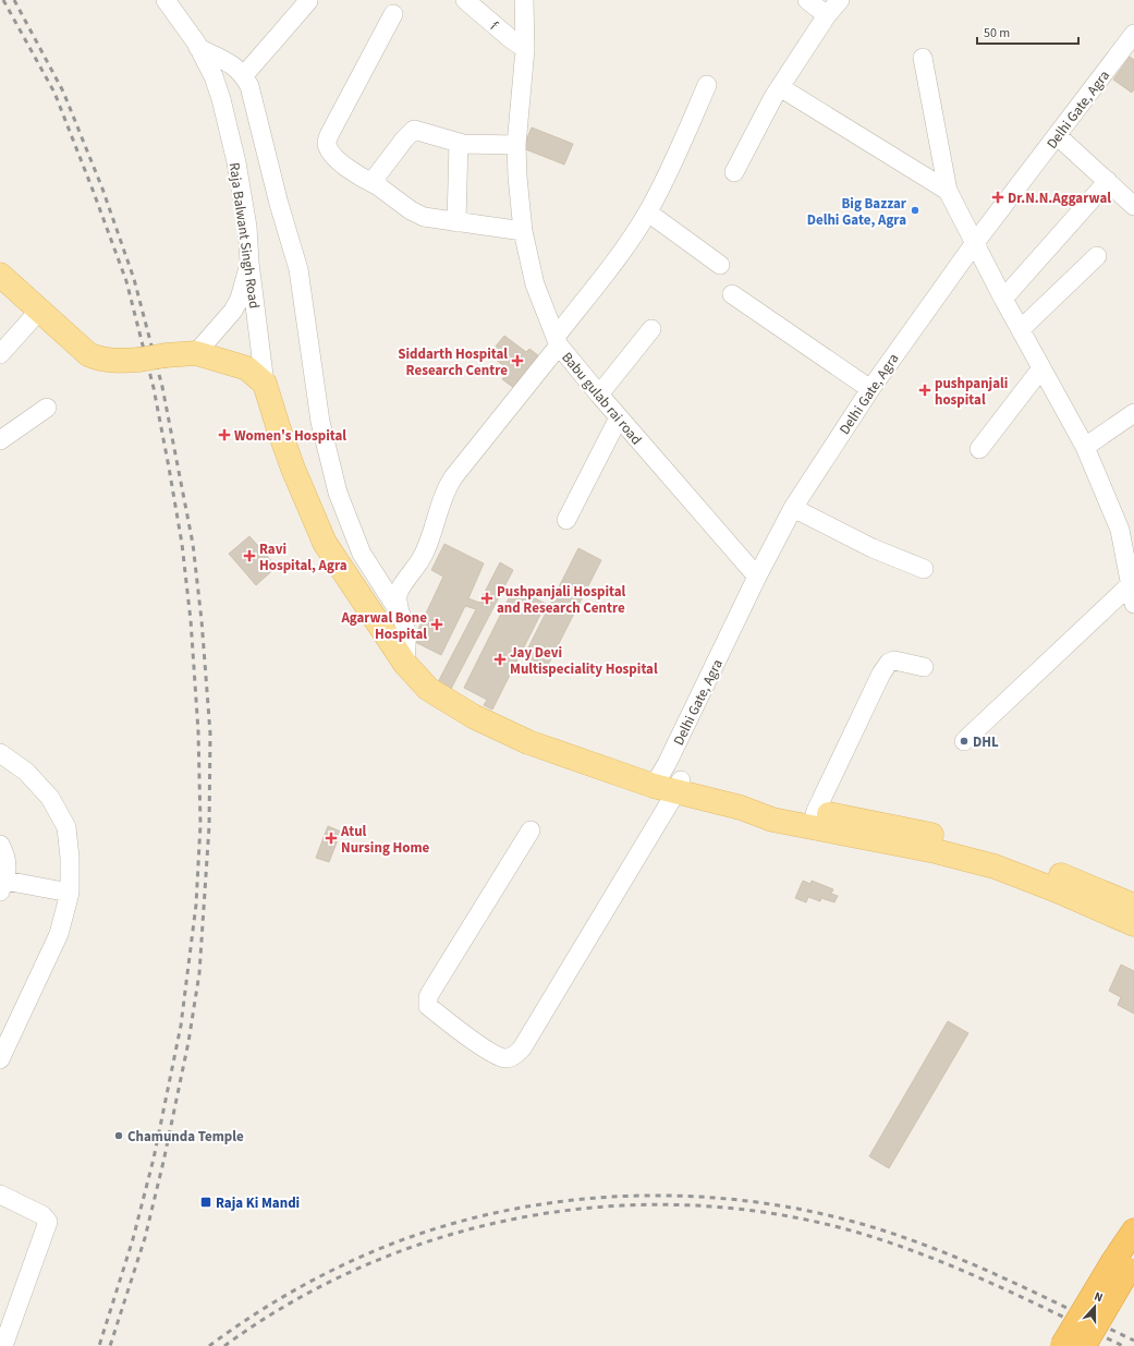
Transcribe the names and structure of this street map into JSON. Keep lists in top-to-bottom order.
{
  "streets": {
    "street": [
      "f",
      "Delhi Gate, Agra",
      "Raja Balwant Singh Road",
      "Babu gulab rai road"
    ]
  },
  "crossings": [
    ["f", "Babu gulab rai road"],
    ["Delhi Gate, Agra", "Babu gulab rai road"]
  ],
  "places": {
    "health": [
      "Dr.N.N.Aggarwal",
      "Siddarth Hospital Research Centre",
      "pushpanjali hospital",
      "Women's Hospital",
      "Ravi Hospital, Agra",
      "Pushpanjali Hospital and Research Centre",
      "Agarwal Bone Hospital",
      "Jay Devi Multispeciality Hospital",
      "Atul Nursing Home"
    ],
    "other": ["Big Bazzar Delhi Gate, Agra", "DHL", "Chamunda Temple"],
    "transit": ["Raja Ki Mandi"]
  },
  "scale_bar": "50 m",
  "north": "top"
}
